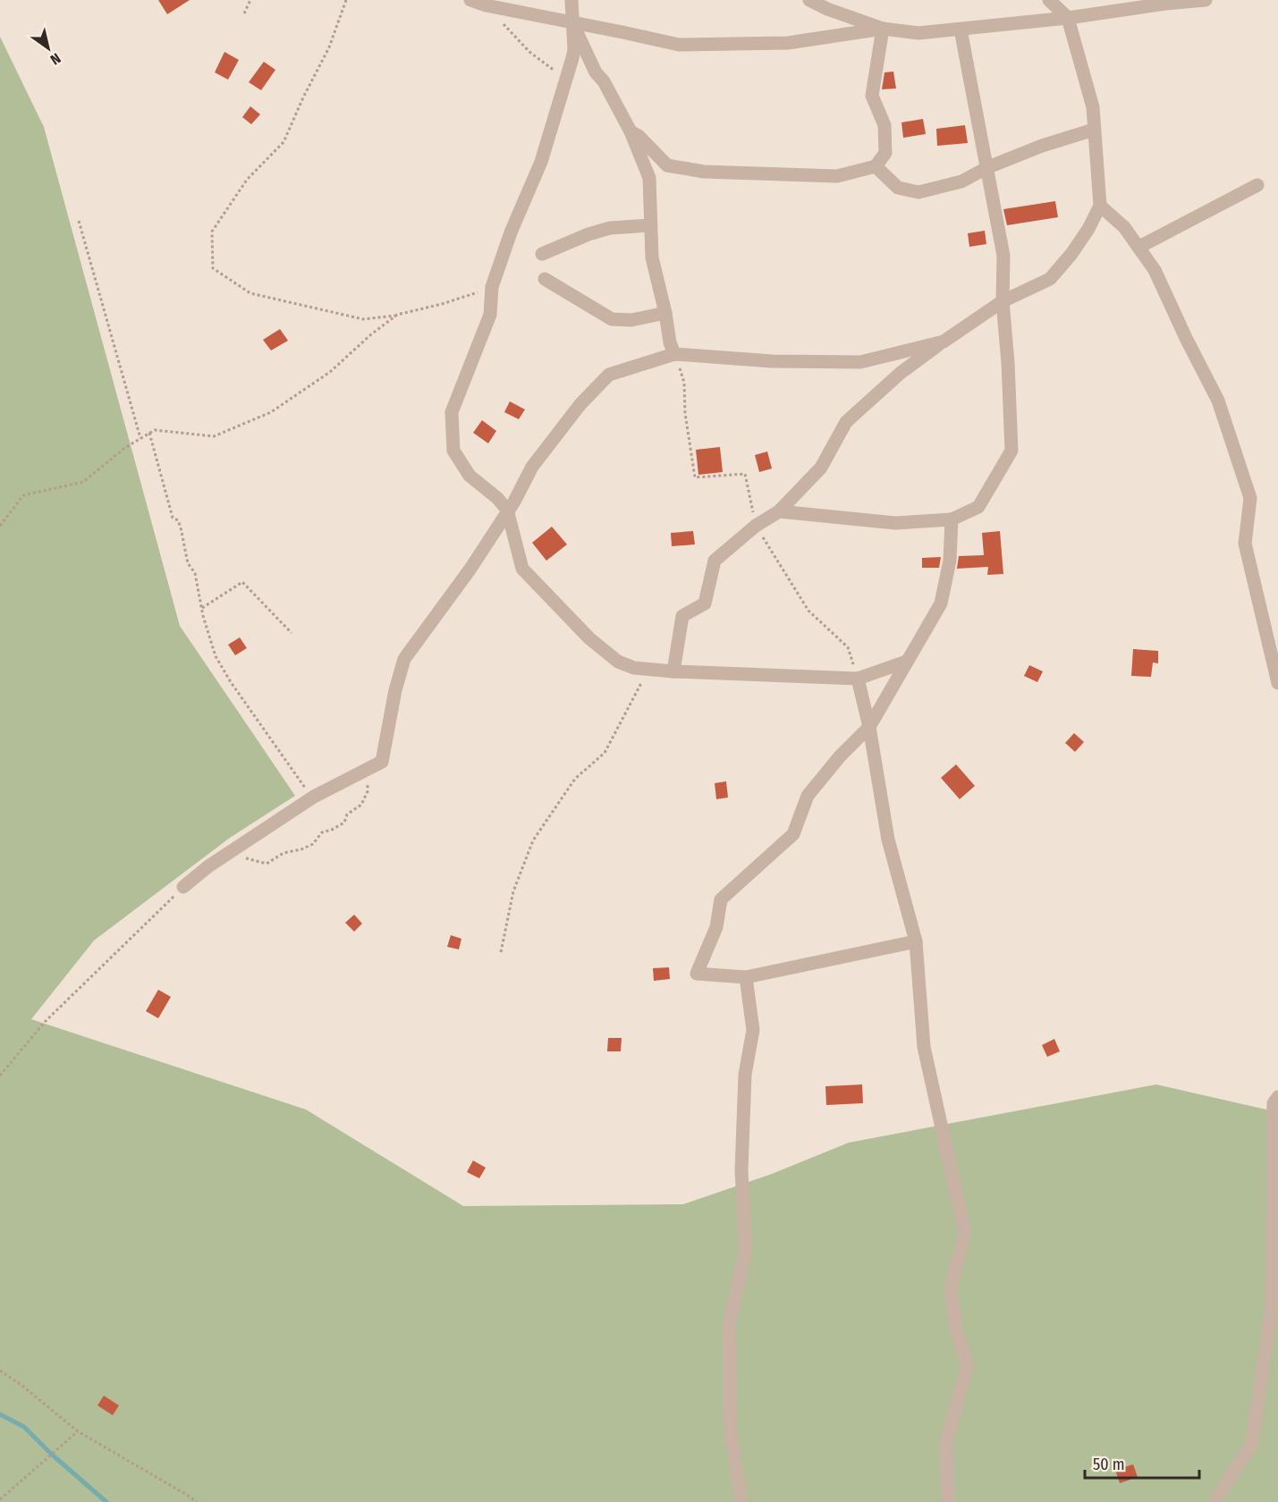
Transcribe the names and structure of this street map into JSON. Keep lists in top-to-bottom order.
{
  "scale_bar": "50 m",
  "north": "bottom right"
}
